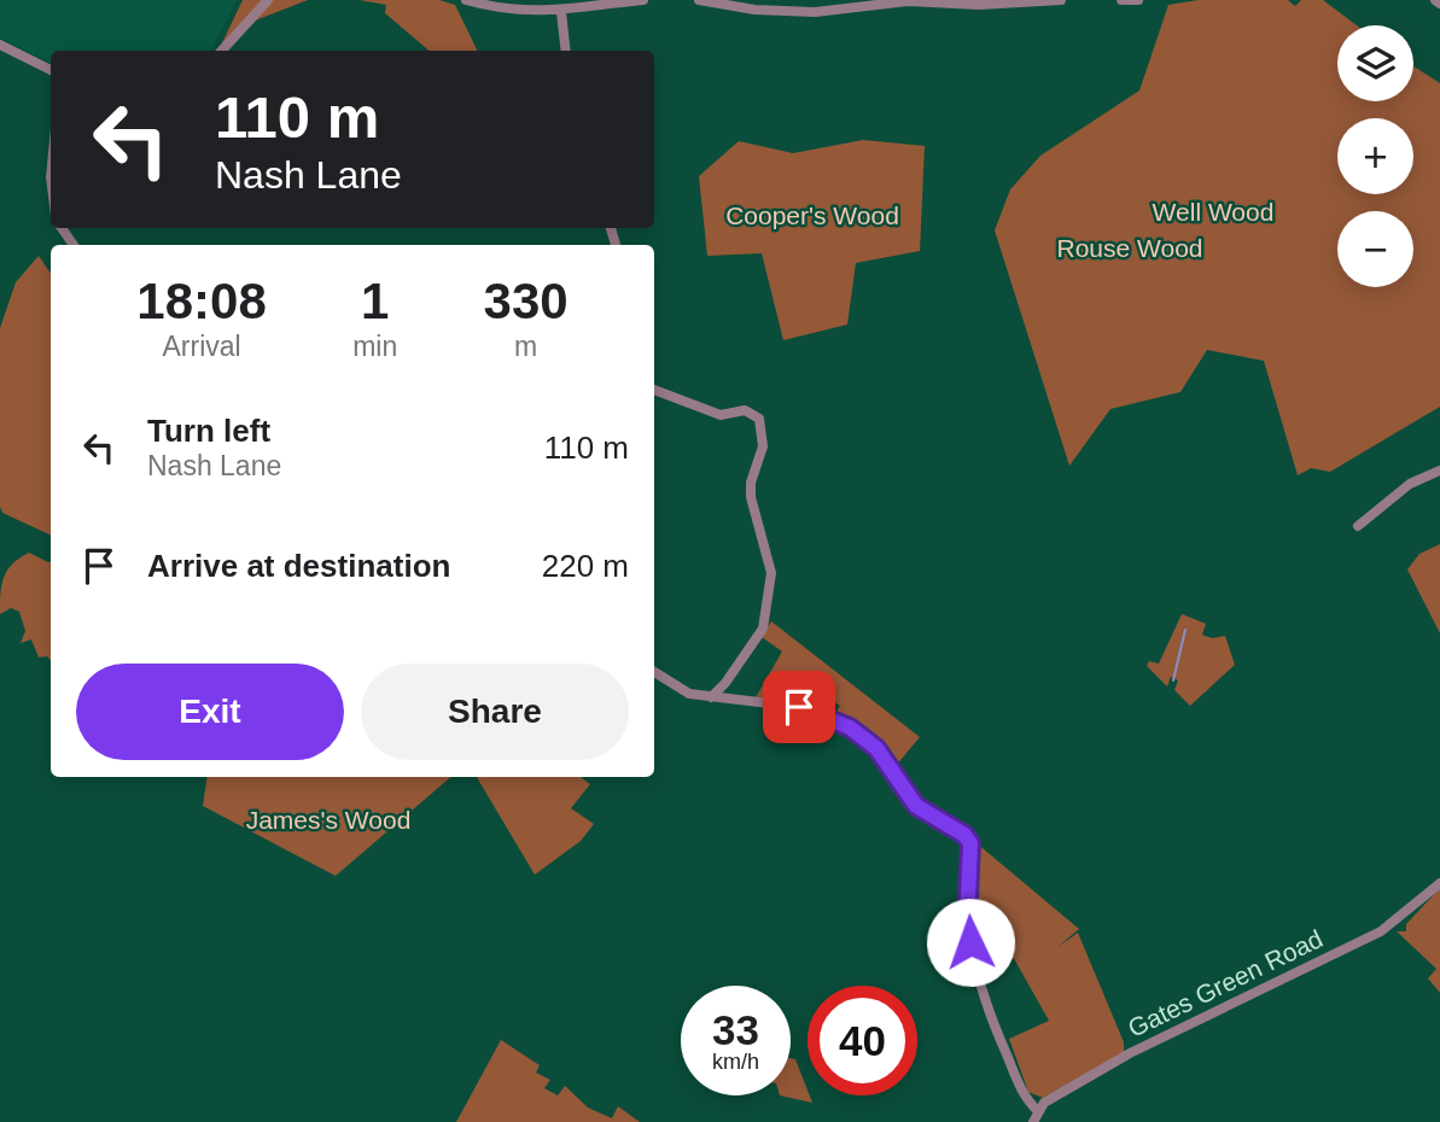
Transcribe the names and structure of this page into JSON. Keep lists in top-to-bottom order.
{
  "streets": {
    "street": ["Gates Green Road"]
  },
  "parks": [
    "Well Wood",
    "Cooper's Wood",
    "Rouse Wood",
    "James's Wood"
  ],
  "page": {
    "map_buttons": ["+", "−"],
    "turn": ["110 m", "Nash Lane"],
    "eta": [
      "18:08",
      "Arrival",
      "1",
      "min",
      "330",
      "m"
    ],
    "list": [
      {
        "name": "Turn left",
        "note": "Nash Lane",
        "value": "110 m"
      },
      {
        "name": "Arrive at destination",
        "value": "220 m"
      }
    ],
    "buttons": ["Exit", "Share"],
    "speed": "33 km/h",
    "limit": "40"
  }
}
